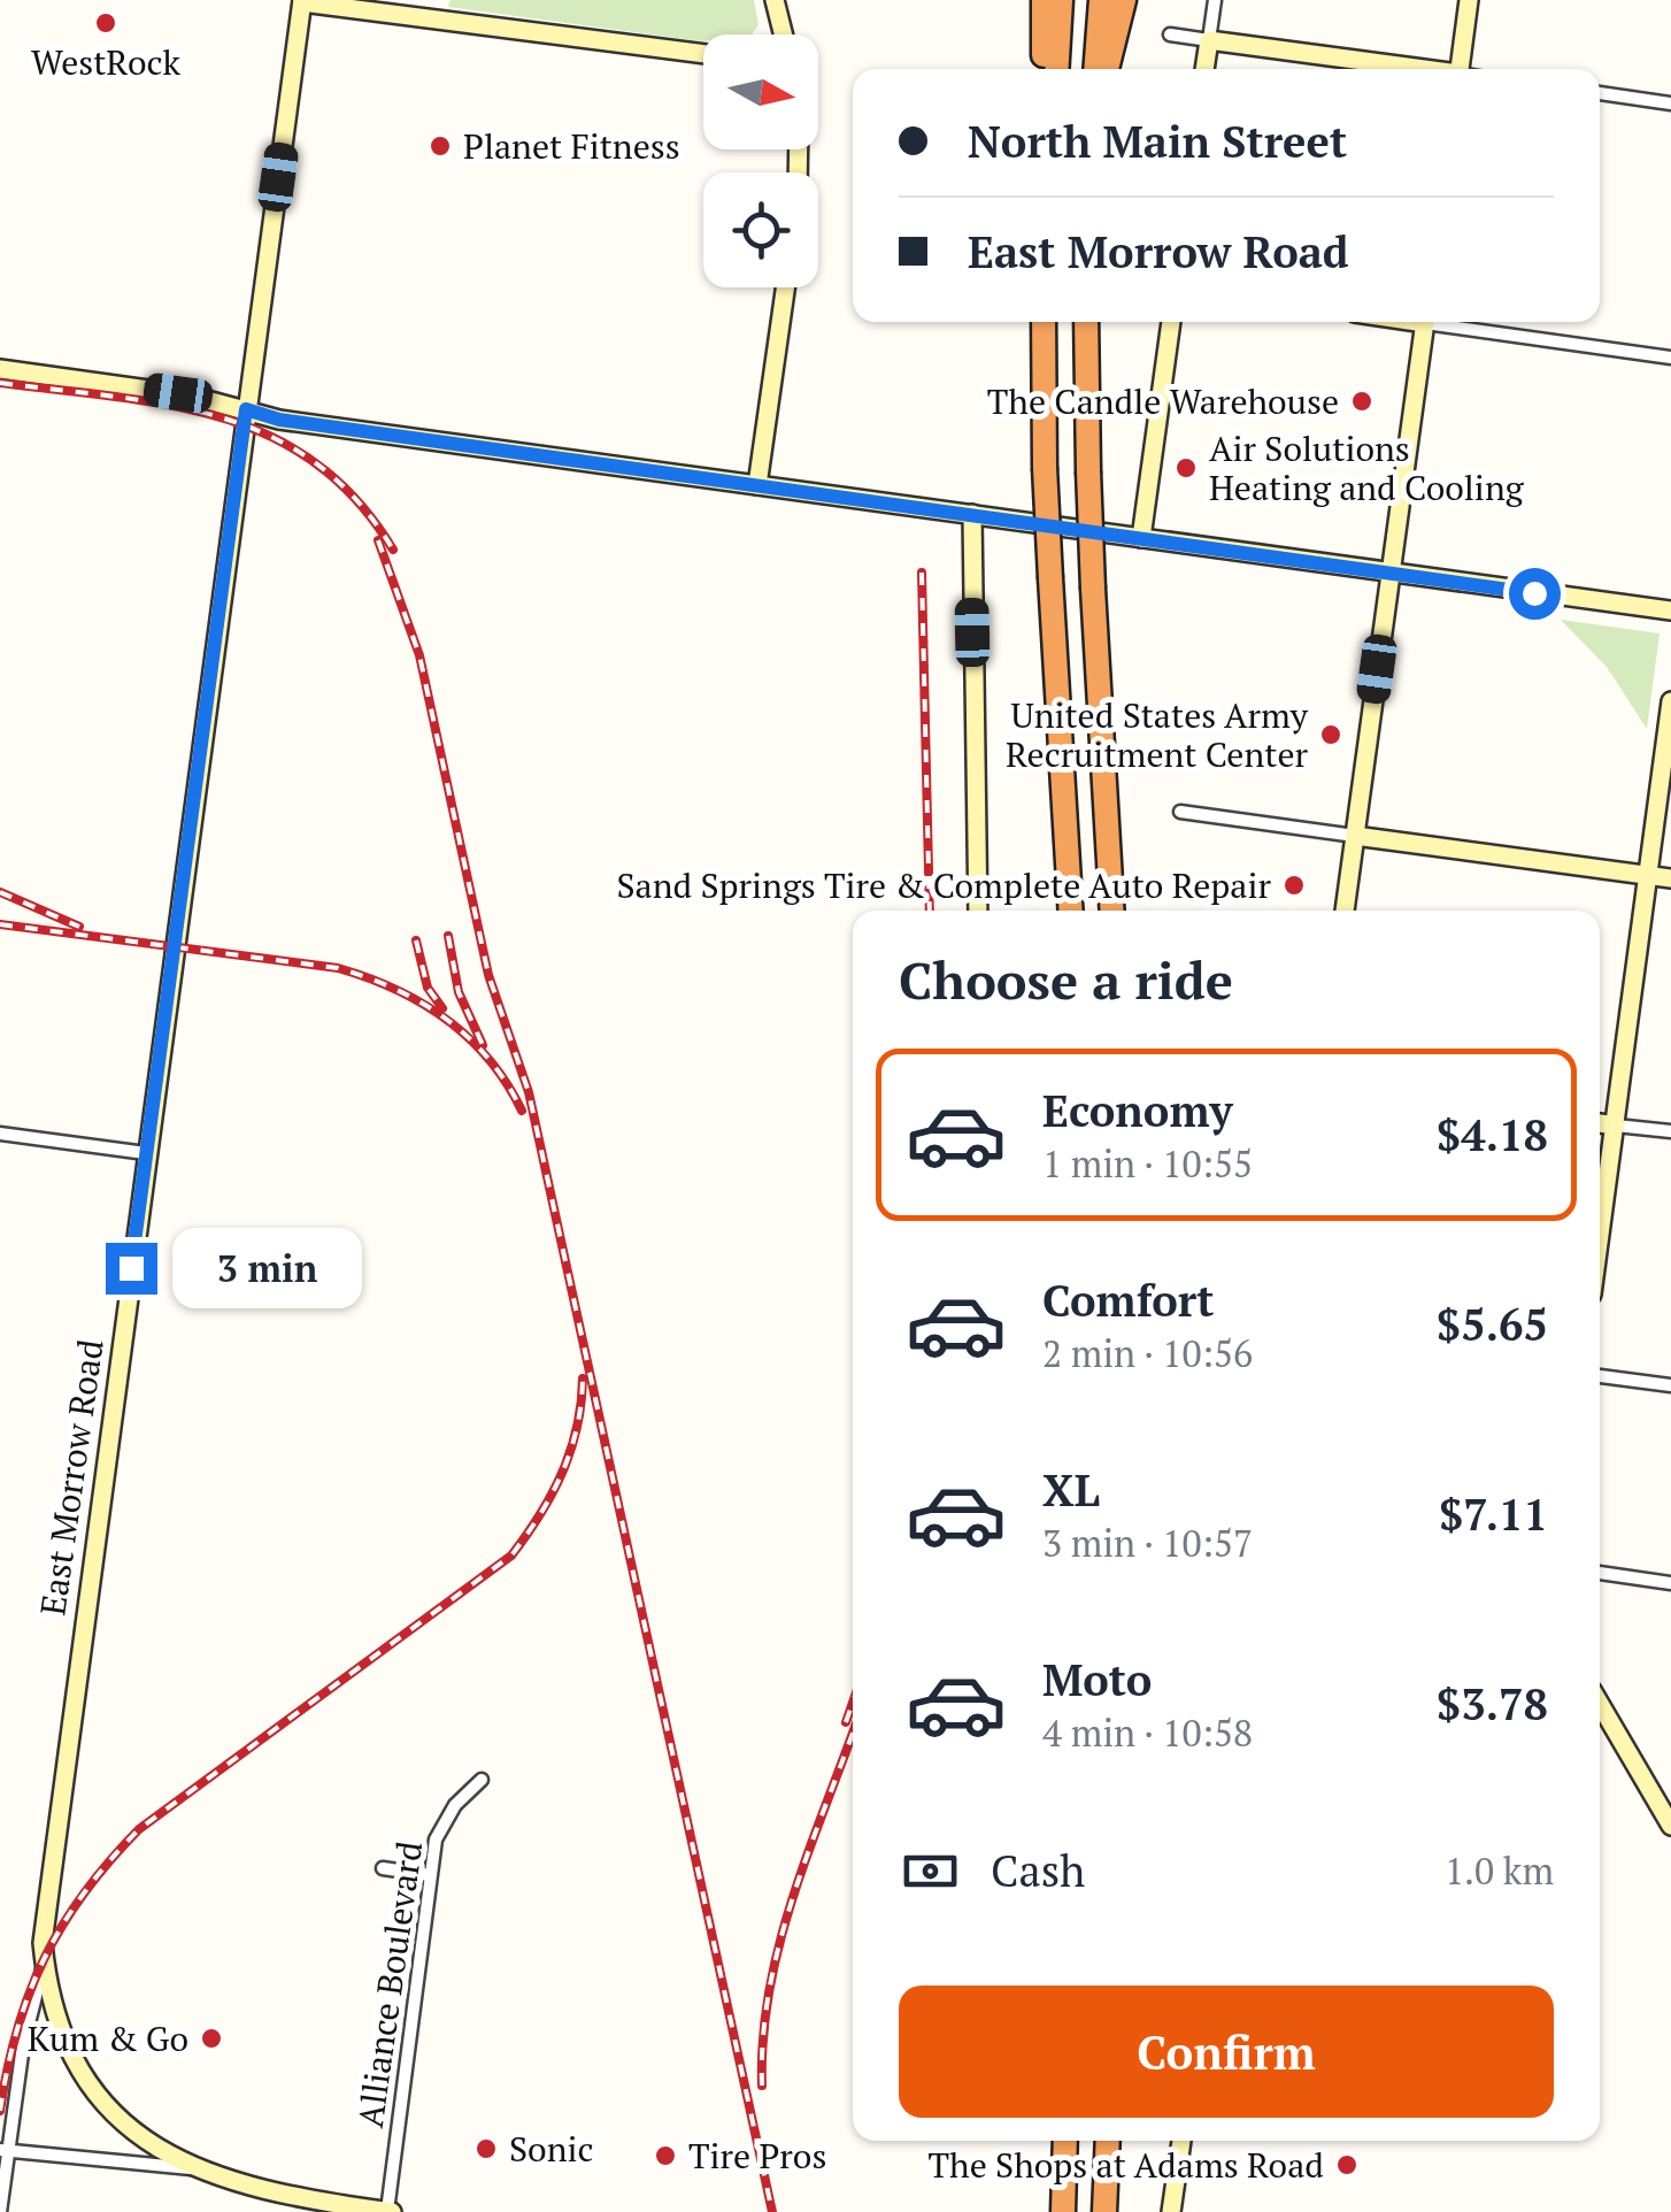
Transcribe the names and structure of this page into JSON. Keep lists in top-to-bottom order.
{
  "streets": {
    "street": ["East Morrow Road", "Alliance Boulevard"]
  },
  "places": [
    "WestRock",
    "Planet Fitness",
    "The Candle Warehouse",
    "Air Solutions Heating and Cooling",
    "United States Army Recruitment Center",
    "Sand Springs Tire & Complete Auto Repair",
    "Kum & Go",
    "Sonic",
    "Tire Pros",
    "The Shops at Adams Road"
  ],
  "north": "right",
  "page": {
    "banner": ["North Main Street", "East Morrow Road"],
    "heading": "Choose a ride",
    "list": [
      {
        "name": "Economy",
        "note": "1 min · 10:55",
        "value": "$4.18"
      },
      {
        "name": "Comfort",
        "note": "2 min · 10:56",
        "value": "$5.65"
      },
      {
        "name": "XL",
        "note": "3 min · 10:57",
        "value": "$7.11"
      },
      {
        "name": "Moto",
        "note": "4 min · 10:58",
        "value": "$3.78"
      }
    ],
    "bubble": "3 min",
    "pay": ["Cash", "1.0 km"],
    "buttons": "Confirm"
  }
}
